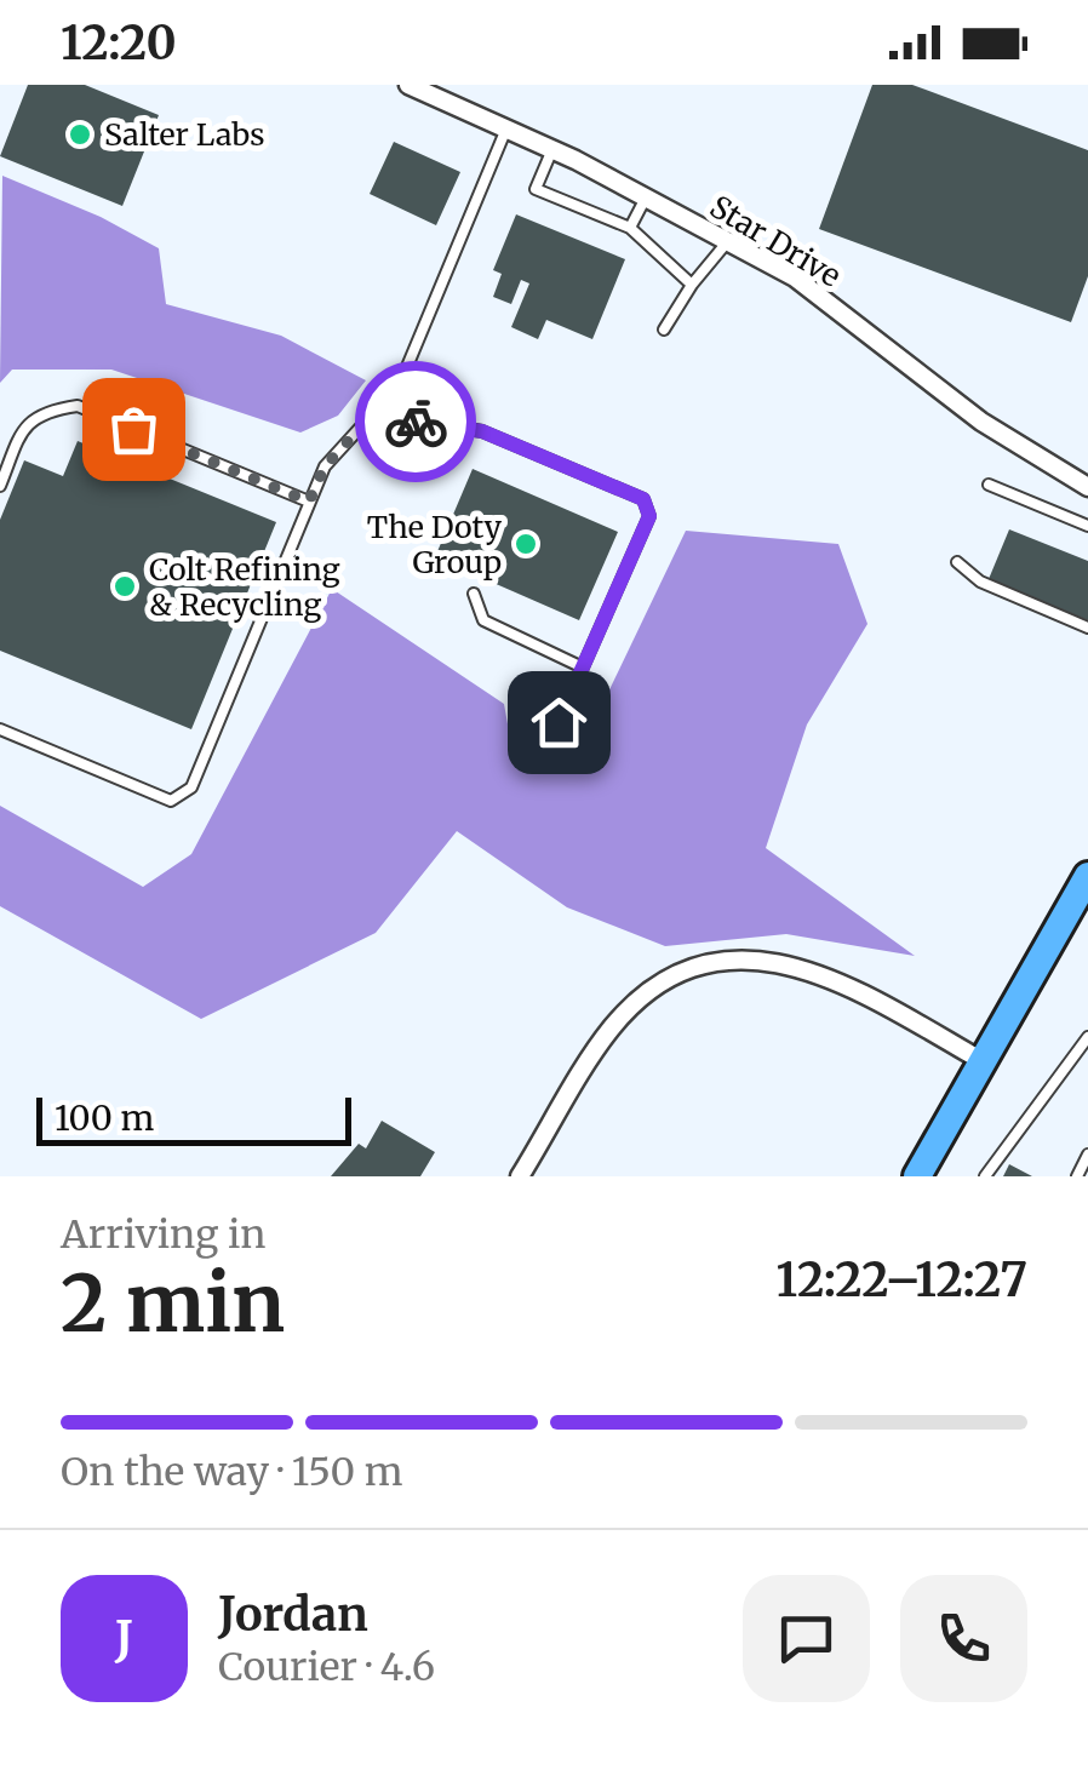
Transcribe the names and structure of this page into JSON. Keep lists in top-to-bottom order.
{
  "streets": {
    "street": ["Star Drive"]
  },
  "places": ["Salter Labs", "The Doty Group", "Colt Refining & Recycling"],
  "scale_bar": "100 m",
  "page": {
    "status": "12:20",
    "scale": "100 m",
    "heading": ["2 min", "Arriving in", "12:22–12:27"],
    "panel": ["Jordan", "Courier · 4.6"],
    "bar": "On the way · 150 m",
    "round": "J"
  }
}
